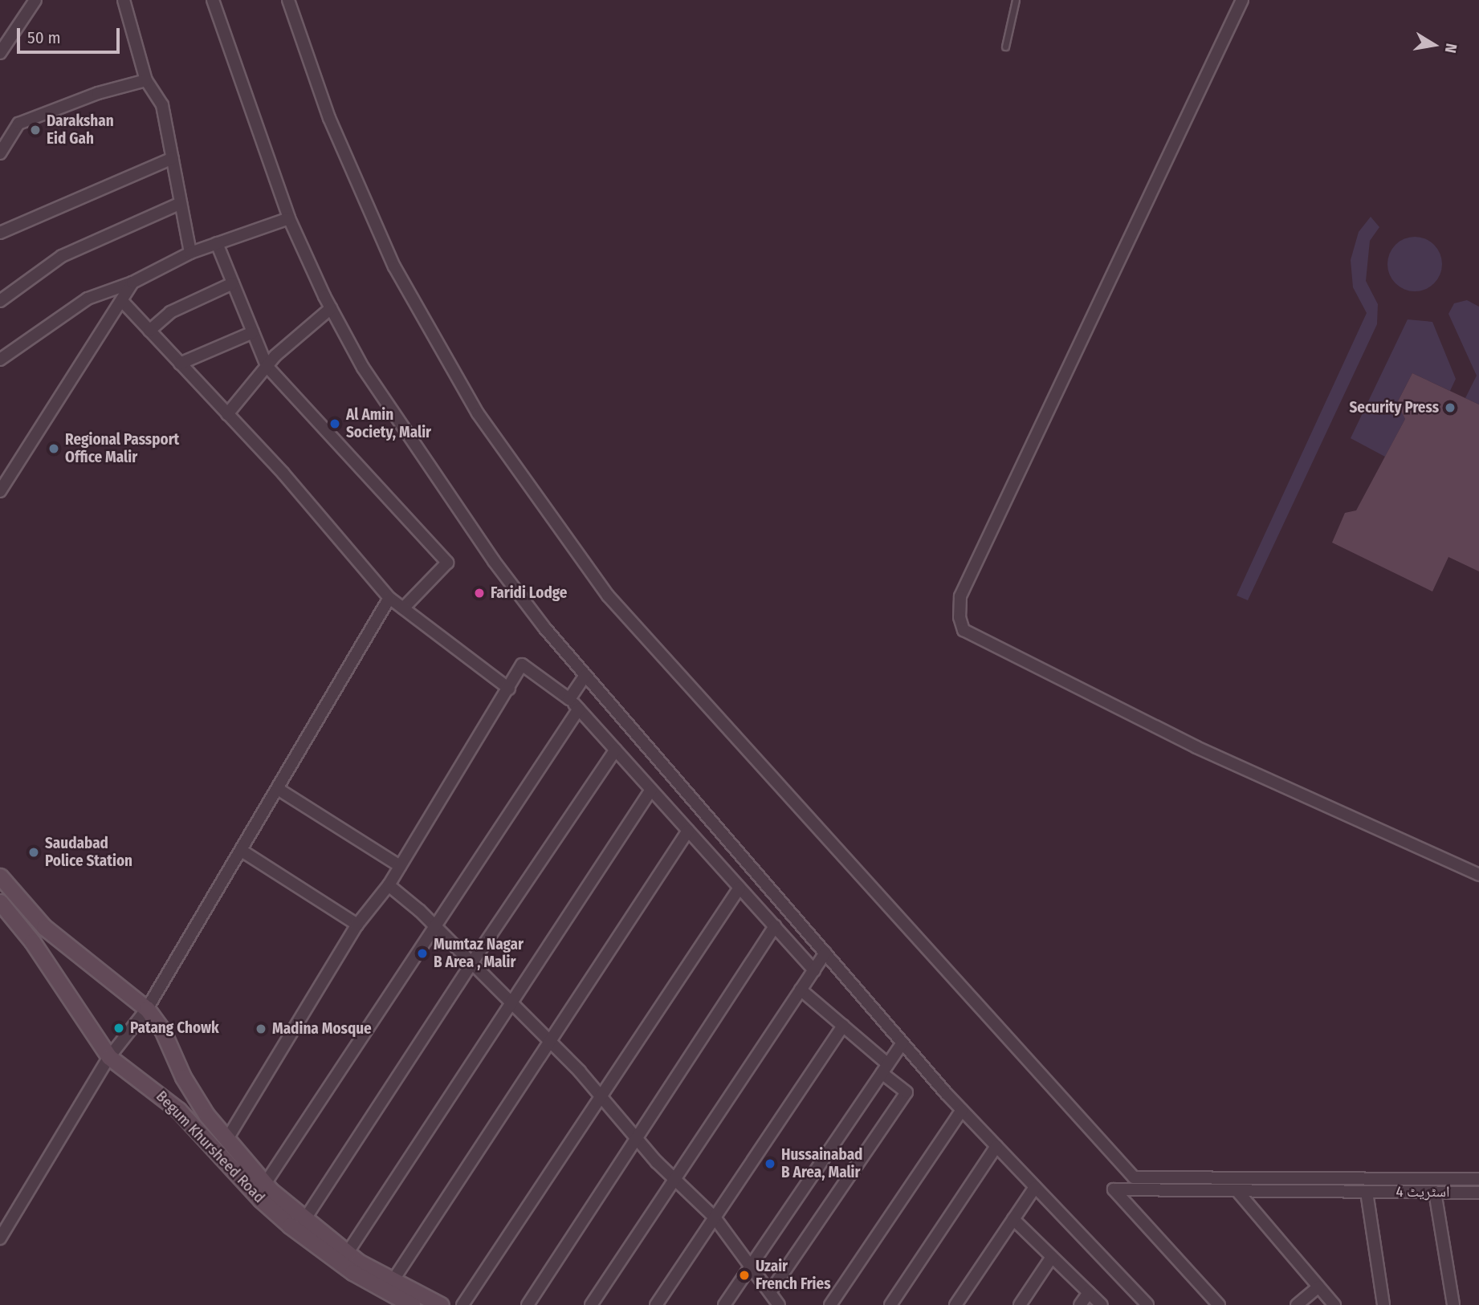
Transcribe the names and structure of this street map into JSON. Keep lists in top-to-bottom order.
{
  "streets": {
    "main road": ["Begum Khursheed Road"],
    "street": ["اسٹریٹ 4"]
  },
  "places": [
    "Darakshan Eid Gah",
    "Security Press",
    "Al Amin Society, Malir",
    "Regional Passport Office Malir",
    "Faridi Lodge",
    "Saudabad Police Station",
    "Mumtaz Nagar B Area , Malir",
    "Patang Chowk",
    "Madina Mosque",
    "Hussainabad B Area, Malir",
    "Uzair French Fries"
  ],
  "scale_bar": "50 m",
  "north": "right"
}
